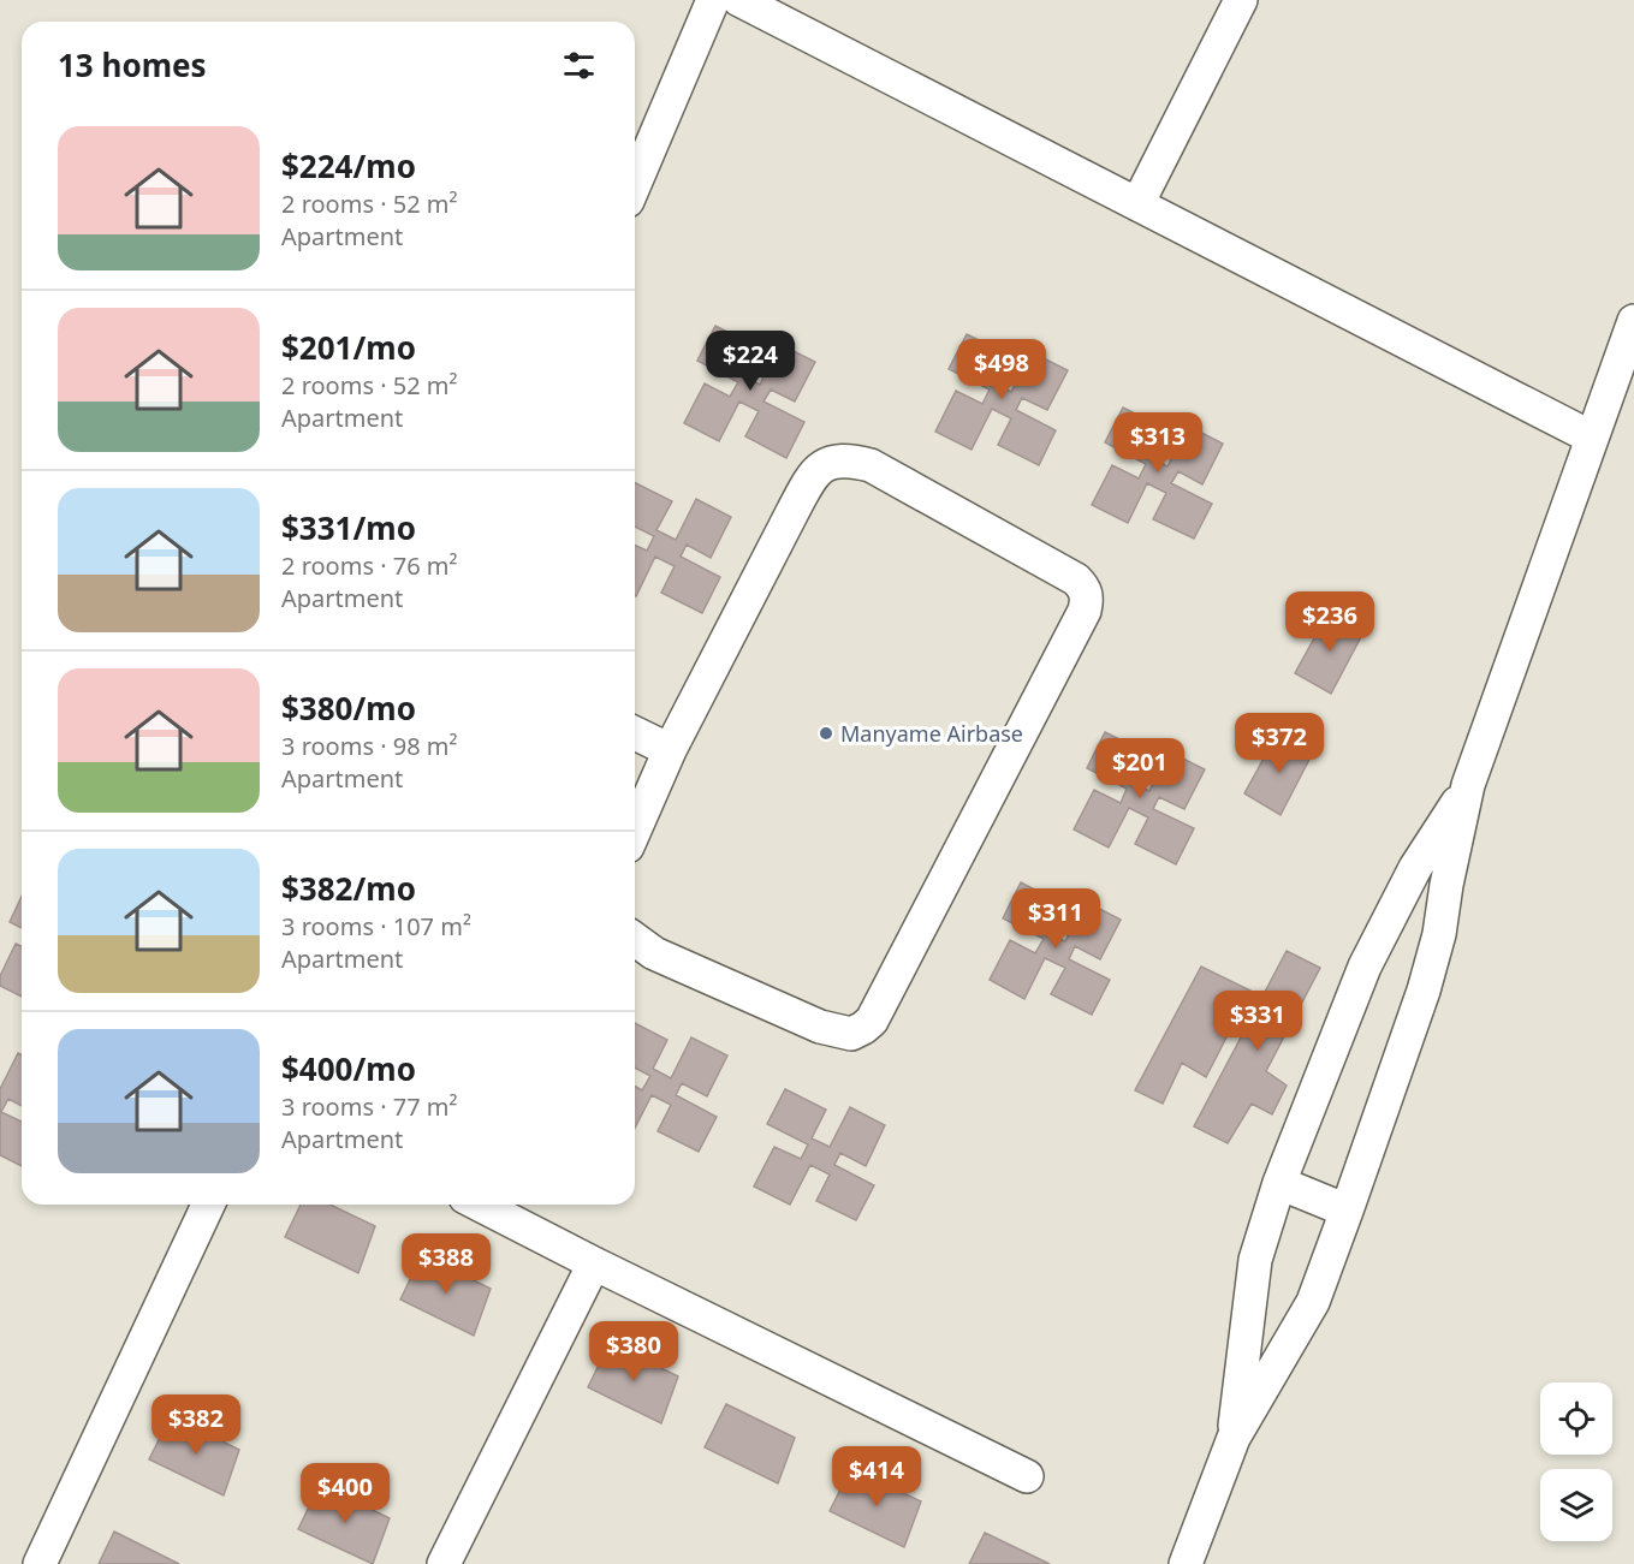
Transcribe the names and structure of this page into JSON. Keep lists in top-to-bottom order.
{
  "places": ["Manyame Airbase"],
  "page": {
    "heading": "13 homes",
    "list": [
      {
        "name": "$224/mo",
        "note": "2 rooms · 52 m² · Apartment"
      },
      {
        "name": "$201/mo",
        "note": "2 rooms · 52 m² · Apartment"
      },
      {
        "name": "$331/mo",
        "note": "2 rooms · 76 m² · Apartment"
      },
      {
        "name": "$380/mo",
        "note": "3 rooms · 98 m² · Apartment"
      },
      {
        "name": "$382/mo",
        "note": "3 rooms · 107 m² · Apartment"
      },
      {
        "name": "$400/mo",
        "note": "3 rooms · 77 m² · Apartment"
      }
    ],
    "price": [
      "$224",
      "$498",
      "$313",
      "$236",
      "$372",
      "$201",
      "$311",
      "$331",
      "$388",
      "$380",
      "$382",
      "$414",
      "$400"
    ]
  }
}
